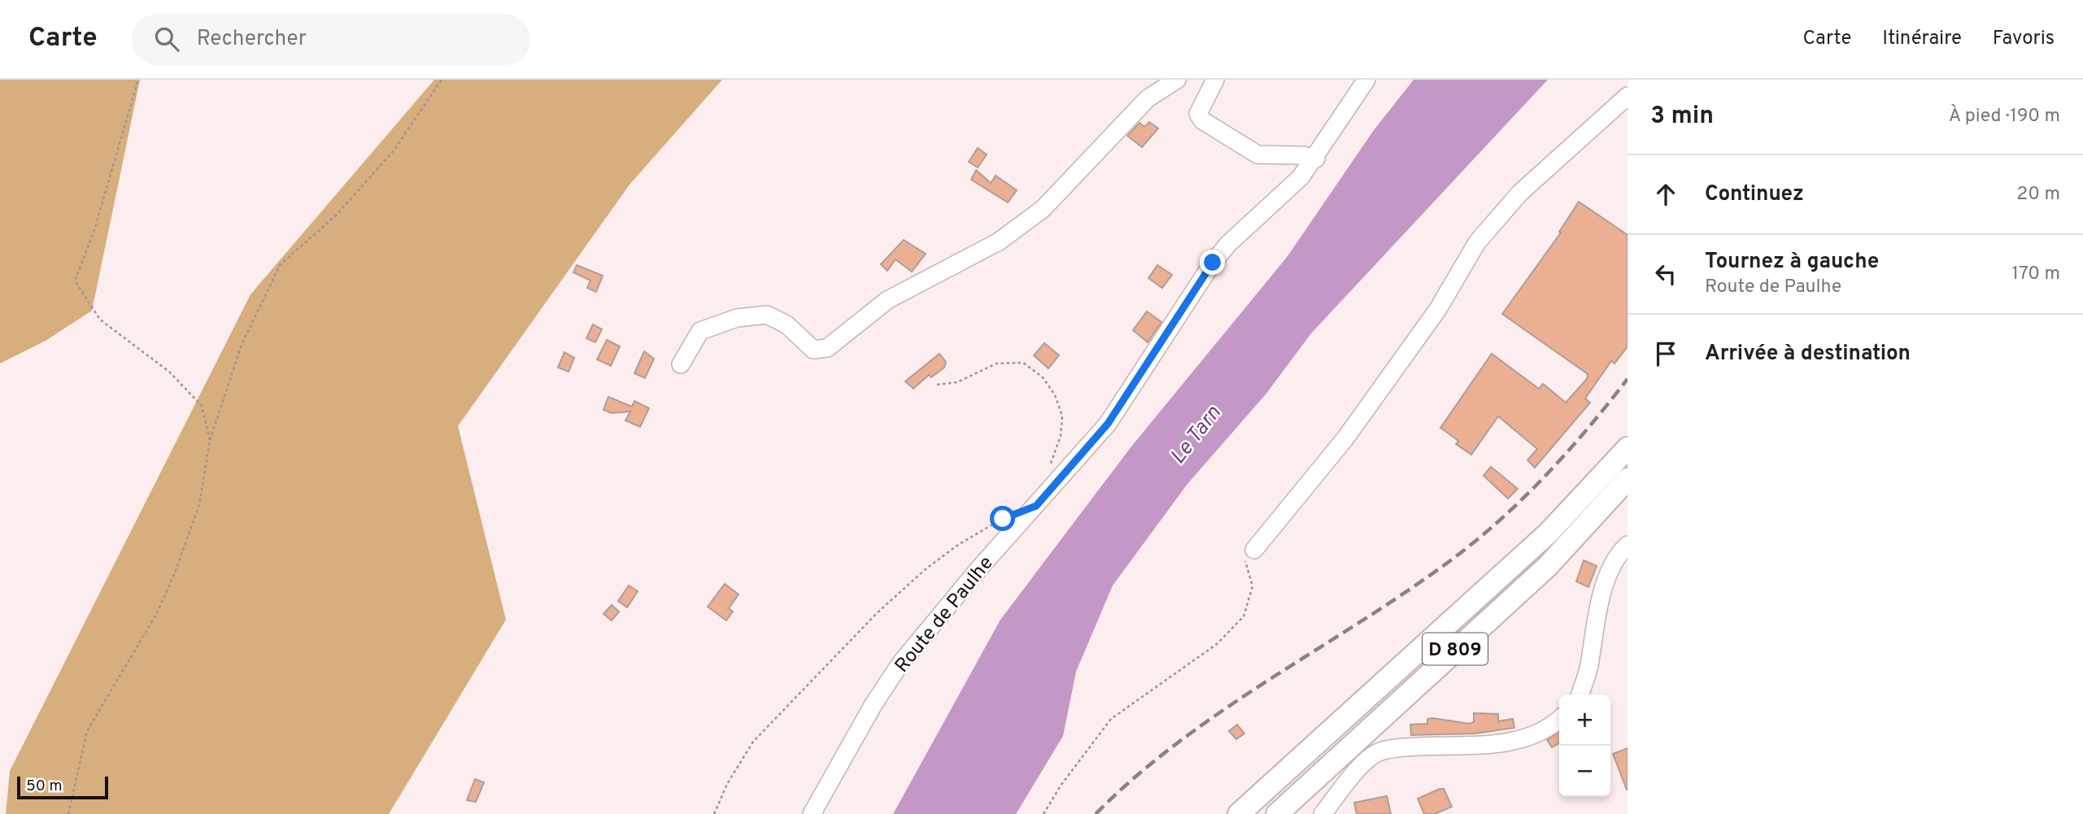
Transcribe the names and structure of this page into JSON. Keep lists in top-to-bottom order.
{
  "streets": {
    "main road": ["D 809"],
    "street": ["Route de Paulhe"]
  },
  "water": ["Le Tarn"],
  "scale_bar": "50 m",
  "page": {
    "header": "Carte",
    "search": "Rechercher",
    "nav": ["Carte", "Itinéraire", "Favoris"],
    "heading": ["3 min", "À pied · 190 m"],
    "list": [
      ["Continuez", "20 m"],
      ["Tournez à gauche", "Route de Paulhe", "170 m"],
      "Arrivée à destination"
    ],
    "map_buttons": ["+", "−"],
    "scale": "50 m"
  }
}
